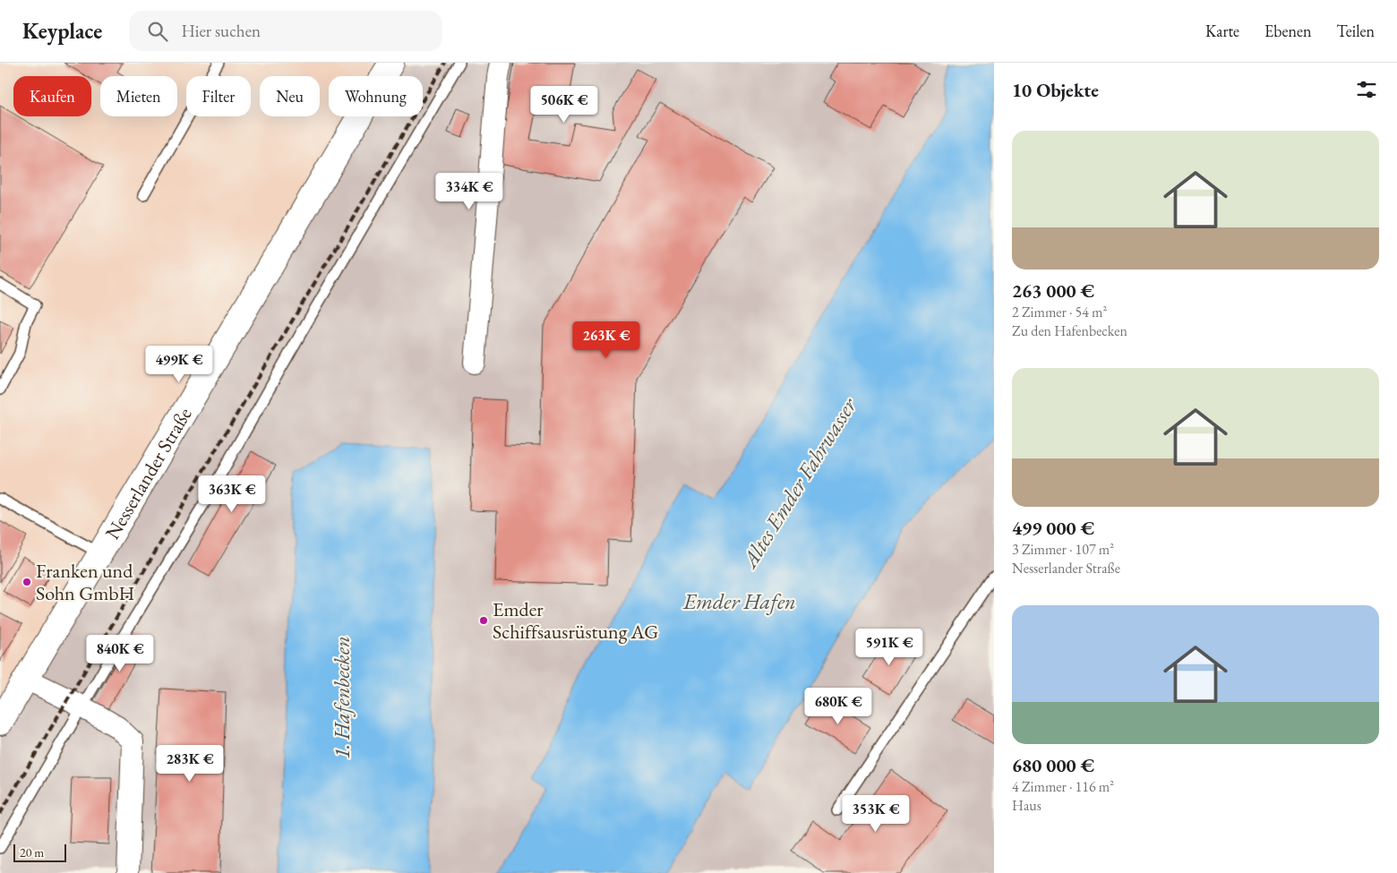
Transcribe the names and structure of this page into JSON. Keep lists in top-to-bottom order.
{
  "streets": {
    "main road": ["Nesserlander Straße"]
  },
  "water": ["Altes Emder Fahrwasser", "Emder Hafen", "1. Hafenbecken"],
  "places": ["Franken und Sohn GmbH", "Emder Schiffsausrüstung AG"],
  "scale_bar": "20 m",
  "page": {
    "header": "Keyplace",
    "search": "Hier suchen",
    "nav": ["Karte", "Ebenen", "Teilen"],
    "heading": "10 Objekte",
    "chip": [
      "Kaufen",
      "Mieten",
      "Filter",
      "Neu",
      "Wohnung"
    ],
    "price": [
      "506K €",
      "334K €",
      "263K €",
      "499K €",
      "363K €",
      "591K €",
      "840K €",
      "680K €",
      "283K €",
      "353K €"
    ],
    "list": [
      {
        "name": "263 000 €",
        "note": "2 Zimmer · 54 m² · Zu den Hafenbecken"
      },
      {
        "name": "499 000 €",
        "note": "3 Zimmer · 107 m² · Nesserlander Straße"
      },
      {
        "name": "680 000 €",
        "note": "4 Zimmer · 116 m² · Haus"
      }
    ],
    "scale": "20 m"
  }
}
